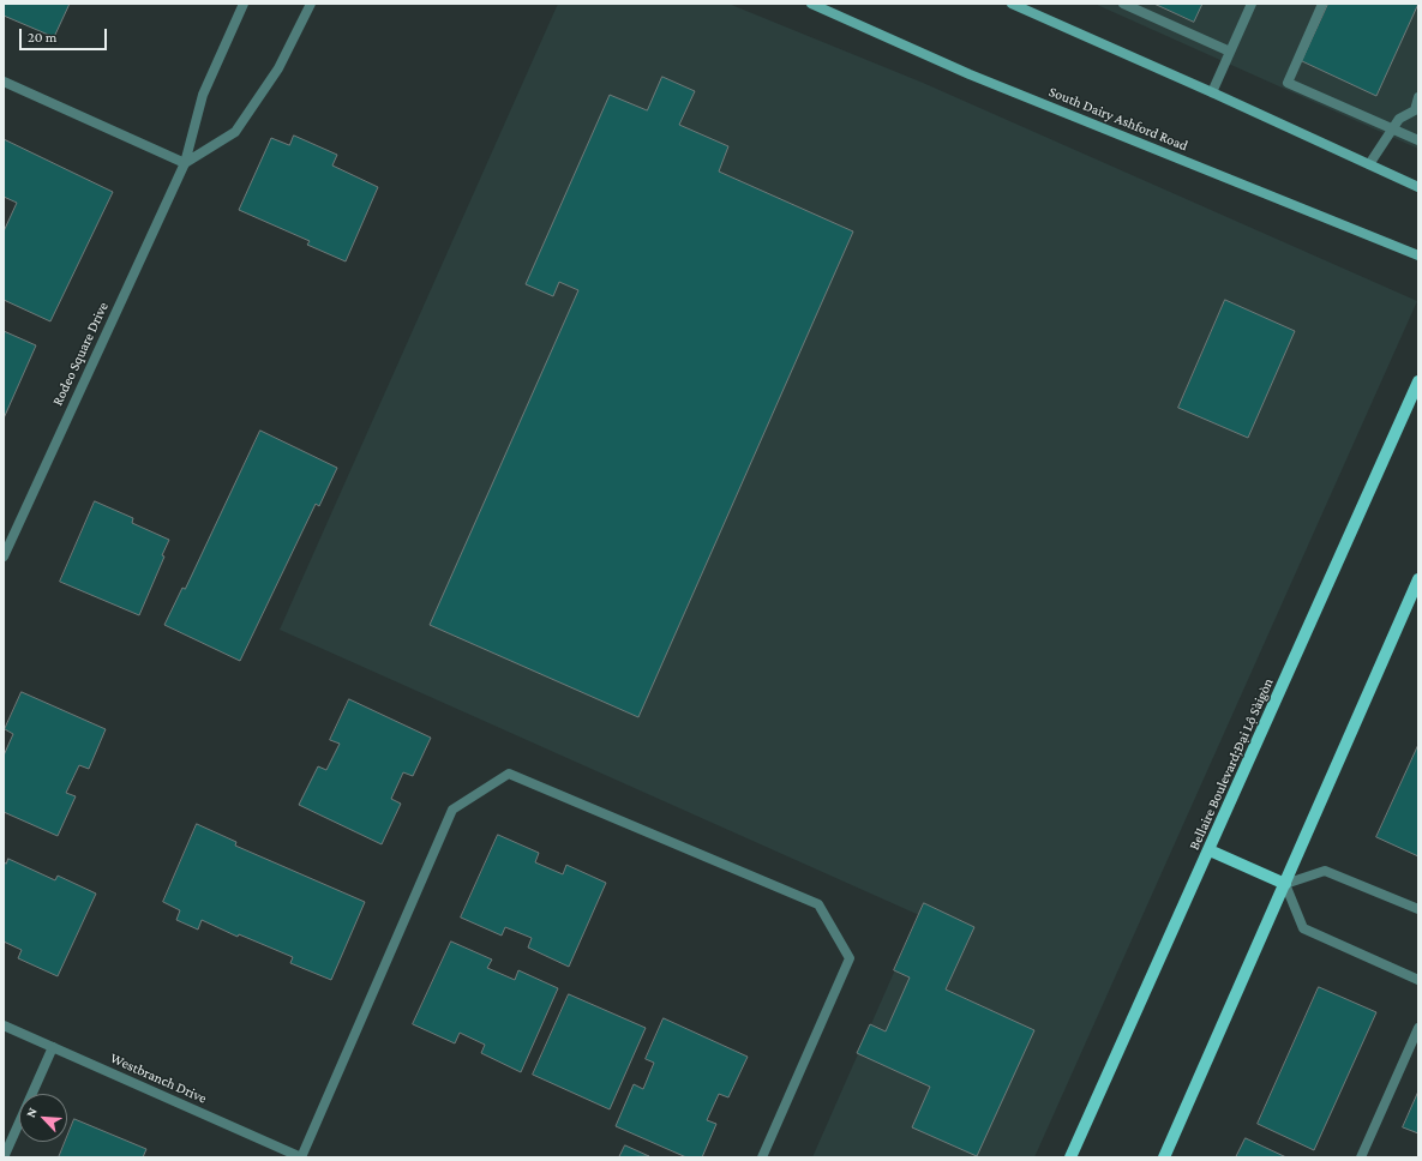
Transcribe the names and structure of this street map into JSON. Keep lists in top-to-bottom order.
{
  "streets": {
    "main road": ["South Dairy Ashford Road", "Bellaire Boulevard;Đại Lộ Sàigòn"],
    "street": ["Rodeo Square Drive", "Westbranch Drive"]
  },
  "scale_bar": "20 m",
  "north": "top left"
}
